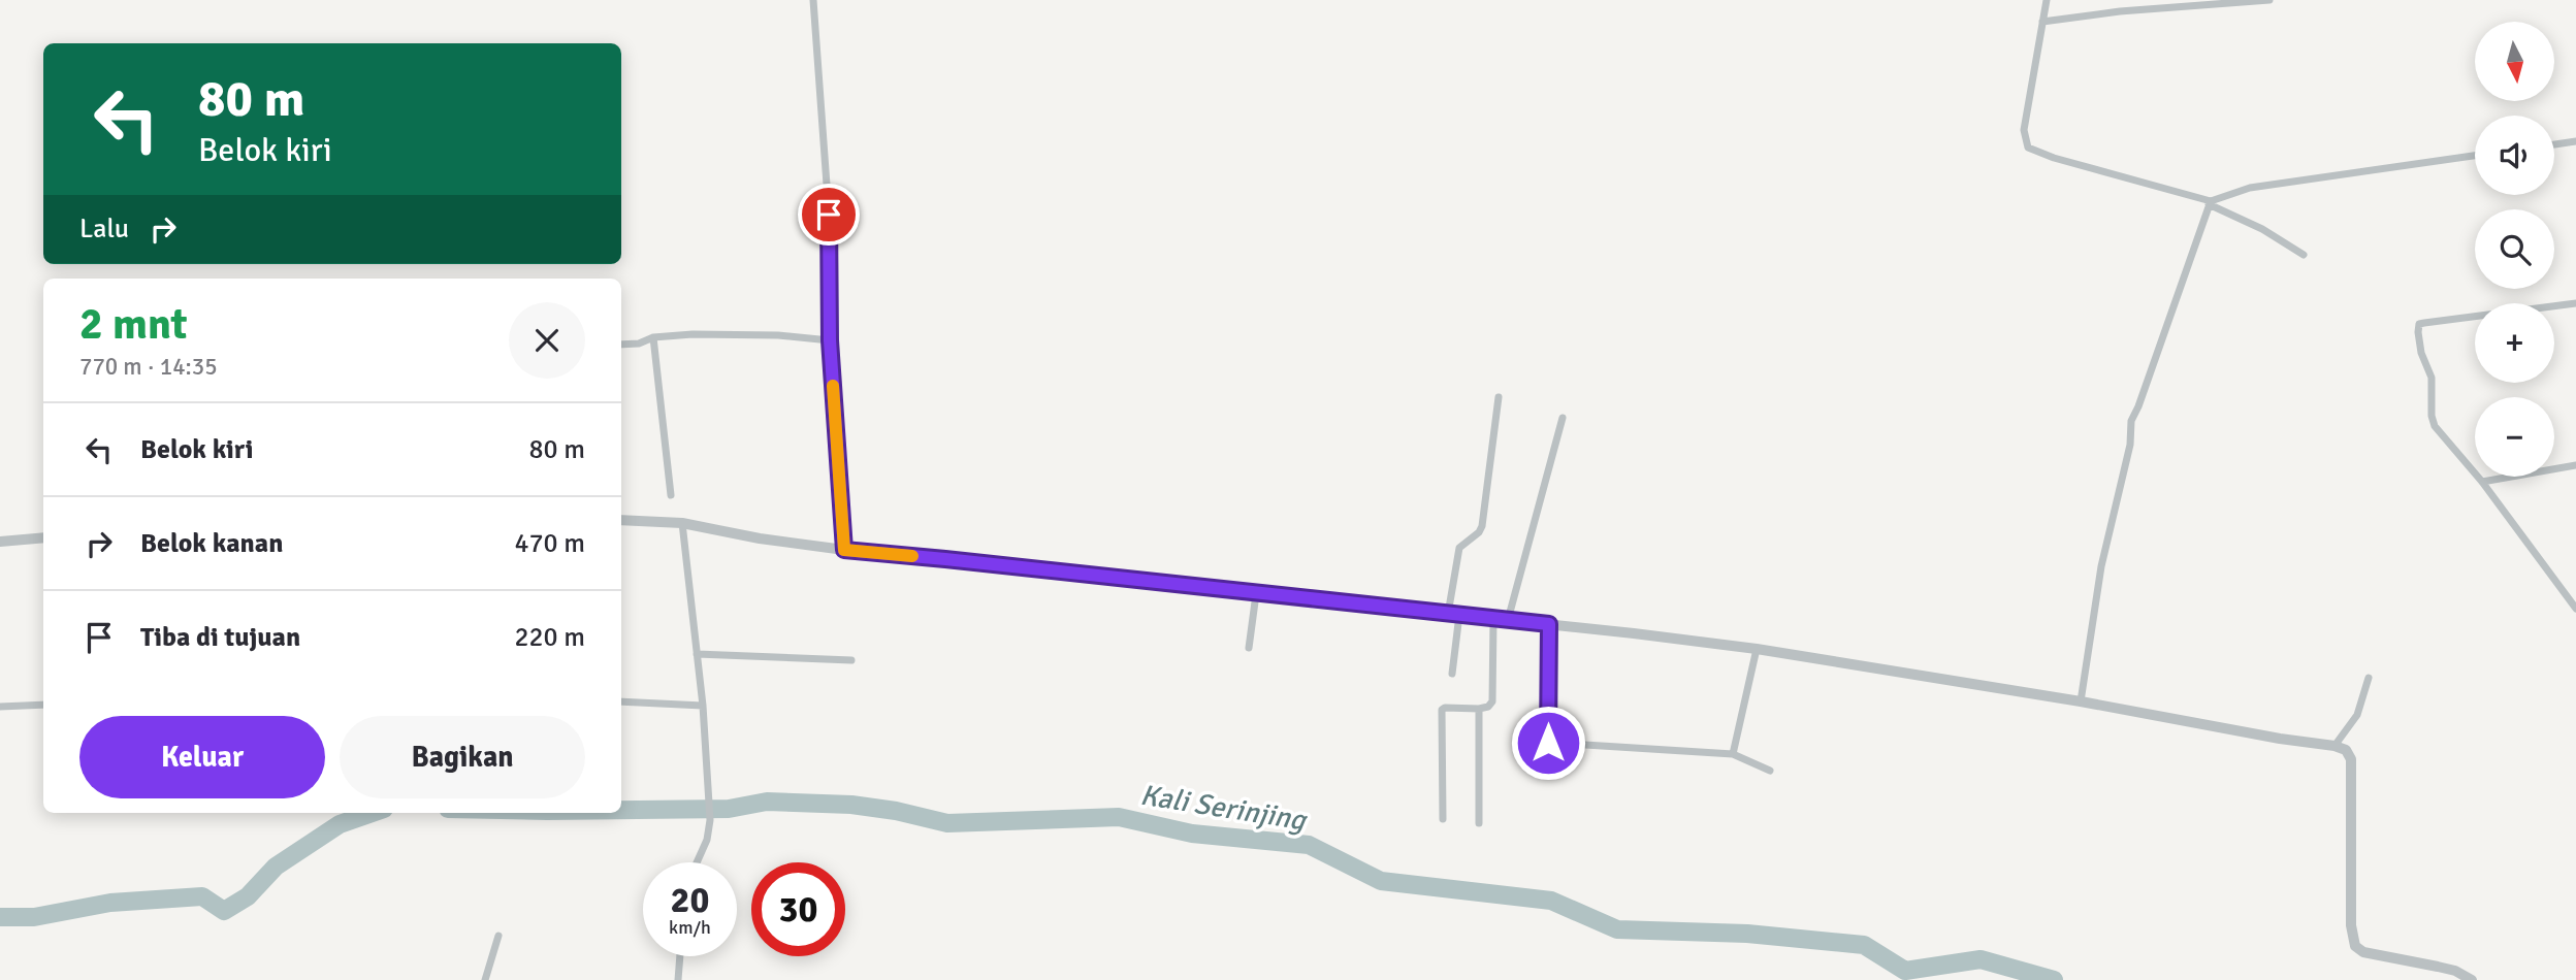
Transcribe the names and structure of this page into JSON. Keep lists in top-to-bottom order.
{
  "water": ["Kali Serinjing"],
  "north": "bottom",
  "page": {
    "map_buttons": ["+", "−"],
    "turn": ["80 m", "Belok kiri"],
    "then": "Lalu",
    "heading": ["2 mnt", "770 m · 14:35"],
    "list": [
      {
        "name": "Belok kiri",
        "value": "80 m"
      },
      {
        "name": "Belok kanan",
        "value": "470 m"
      },
      {
        "name": "Tiba di tujuan",
        "value": "220 m"
      }
    ],
    "buttons": ["Keluar", "Bagikan"],
    "speed": "20 km/h",
    "limit": "30"
  }
}
